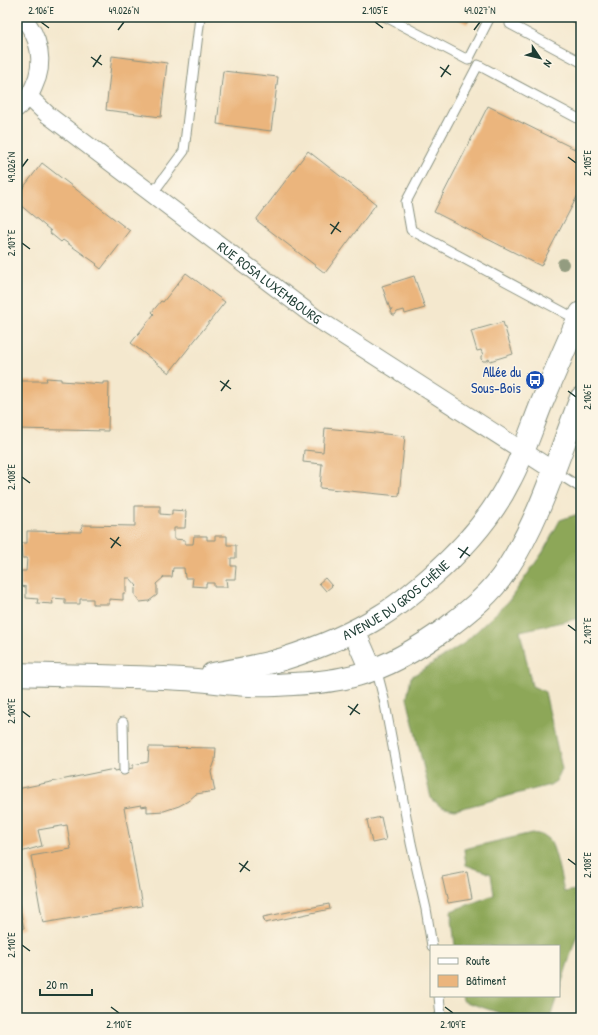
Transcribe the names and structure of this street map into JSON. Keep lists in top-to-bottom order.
{
  "streets": {
    "street": ["RUE ROSA LUXEMBOURG", "AVENUE DU GROS CHÊNE"]
  },
  "crossings": [
    ["RUE ROSA LUXEMBOURG", "AVENUE DU GROS CHÊNE"]
  ],
  "places": {
    "bus stop": ["Allée du Sous-Bois"]
  },
  "legend": ["Route", "Bâtiment"],
  "scale_bar": "20 m",
  "north": "bottom right",
  "coordinates": [
    "2.106°E",
    "49.026°N",
    "2.105°E",
    "49.027°N",
    "2.107°E",
    "2.108°E",
    "2.109°E",
    "2.110°E"
  ]
}
